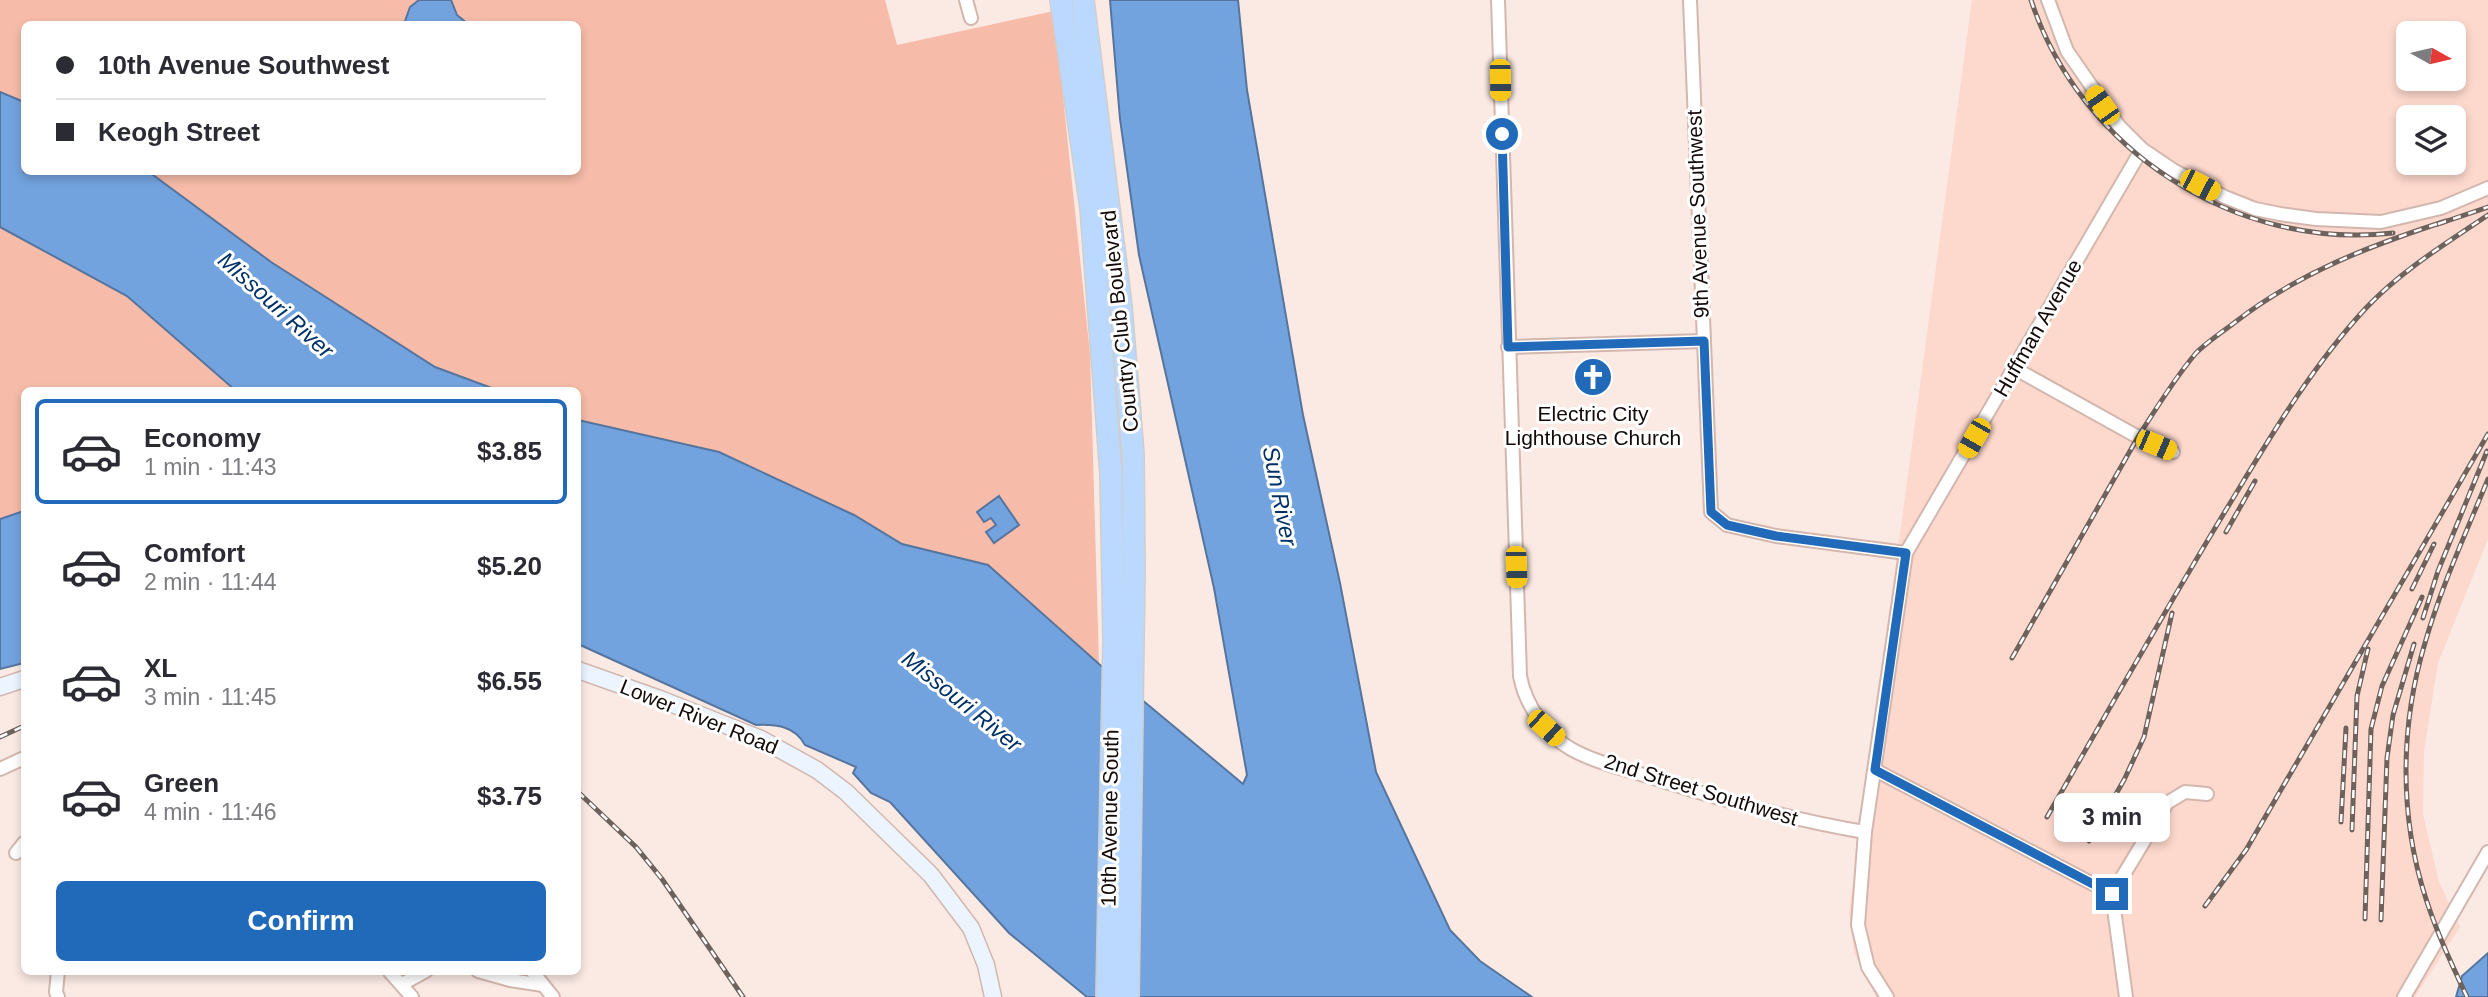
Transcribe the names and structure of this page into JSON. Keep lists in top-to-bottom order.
{
  "streets": {
    "highway": ["Country Club Boulevard", "10th Avenue South"],
    "street": [
      "9th Avenue Southwest",
      "Huffman Avenue",
      "Lower River Road",
      "2nd Street Southwest"
    ]
  },
  "crossings": [
    ["9th Avenue Southwest", "Huffman Avenue"],
    ["Country Club Boulevard", "10th Avenue South"],
    ["Huffman Avenue", "2nd Street Southwest"]
  ],
  "water": ["Missouri River", "Sun River"],
  "places": {
    "church": ["Electric City Lighthouse Church"]
  },
  "north": "right",
  "page": {
    "banner": ["10th Avenue Southwest", "Keogh Street"],
    "list": [
      {
        "name": "Economy",
        "note": "1 min · 11:43",
        "value": "$3.85"
      },
      {
        "name": "Comfort",
        "note": "2 min · 11:44",
        "value": "$5.20"
      },
      {
        "name": "XL",
        "note": "3 min · 11:45",
        "value": "$6.55"
      },
      {
        "name": "Green",
        "note": "4 min · 11:46",
        "value": "$3.75"
      }
    ],
    "bubble": "3 min",
    "buttons": "Confirm"
  }
}
